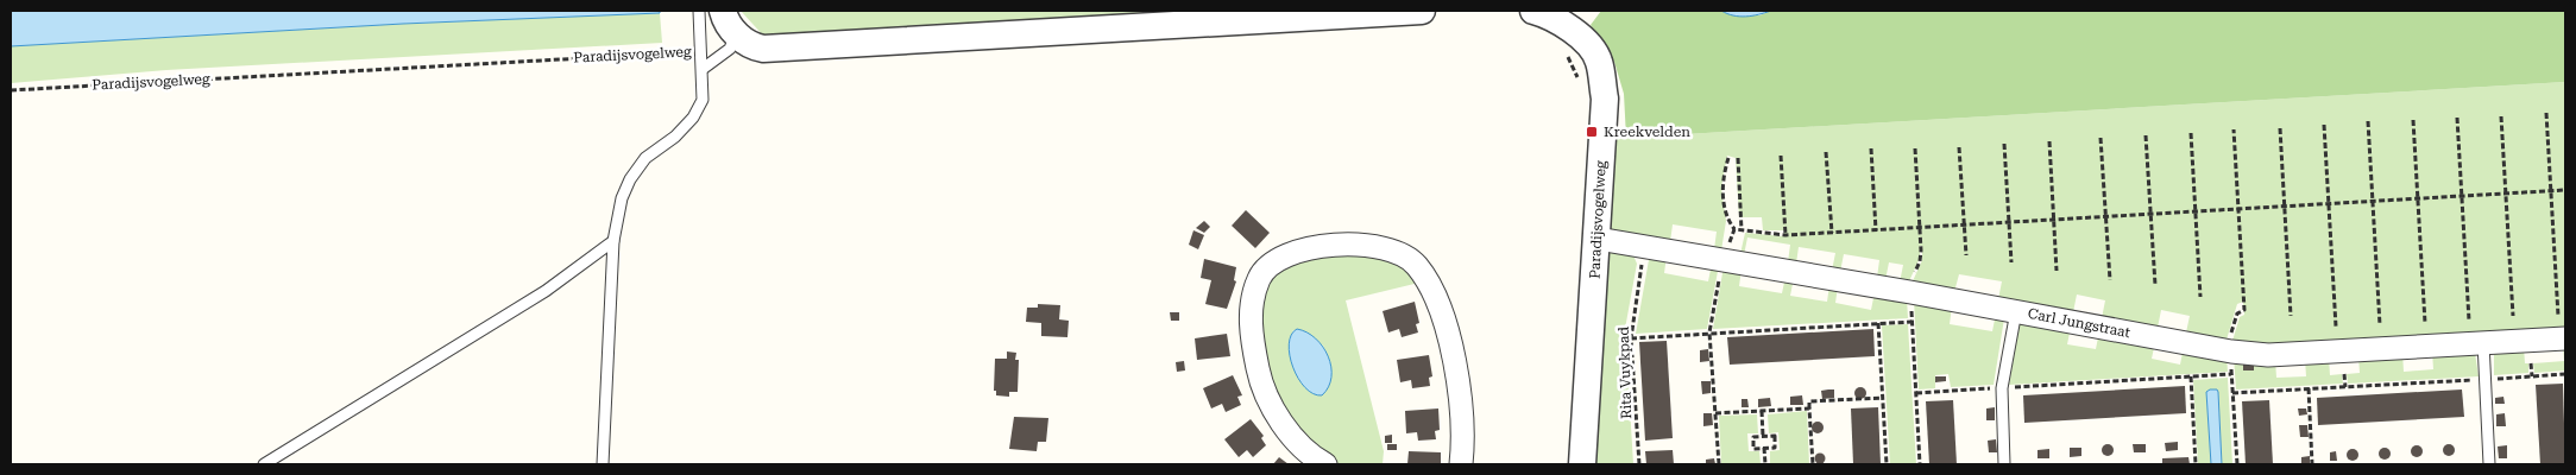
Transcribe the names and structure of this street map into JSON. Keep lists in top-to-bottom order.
{
  "streets": {
    "street": ["Paradijsvogelweg", "Carl Jungstraat"],
    "path": ["Rita Vuykpad"]
  },
  "crossings": [
    ["Paradijsvogelweg", "Carl Jungstraat"],
    ["Carl Jungstraat", "Rita Vuykpad"]
  ],
  "places": {
    "transit": ["Kreekvelden"]
  }
}
